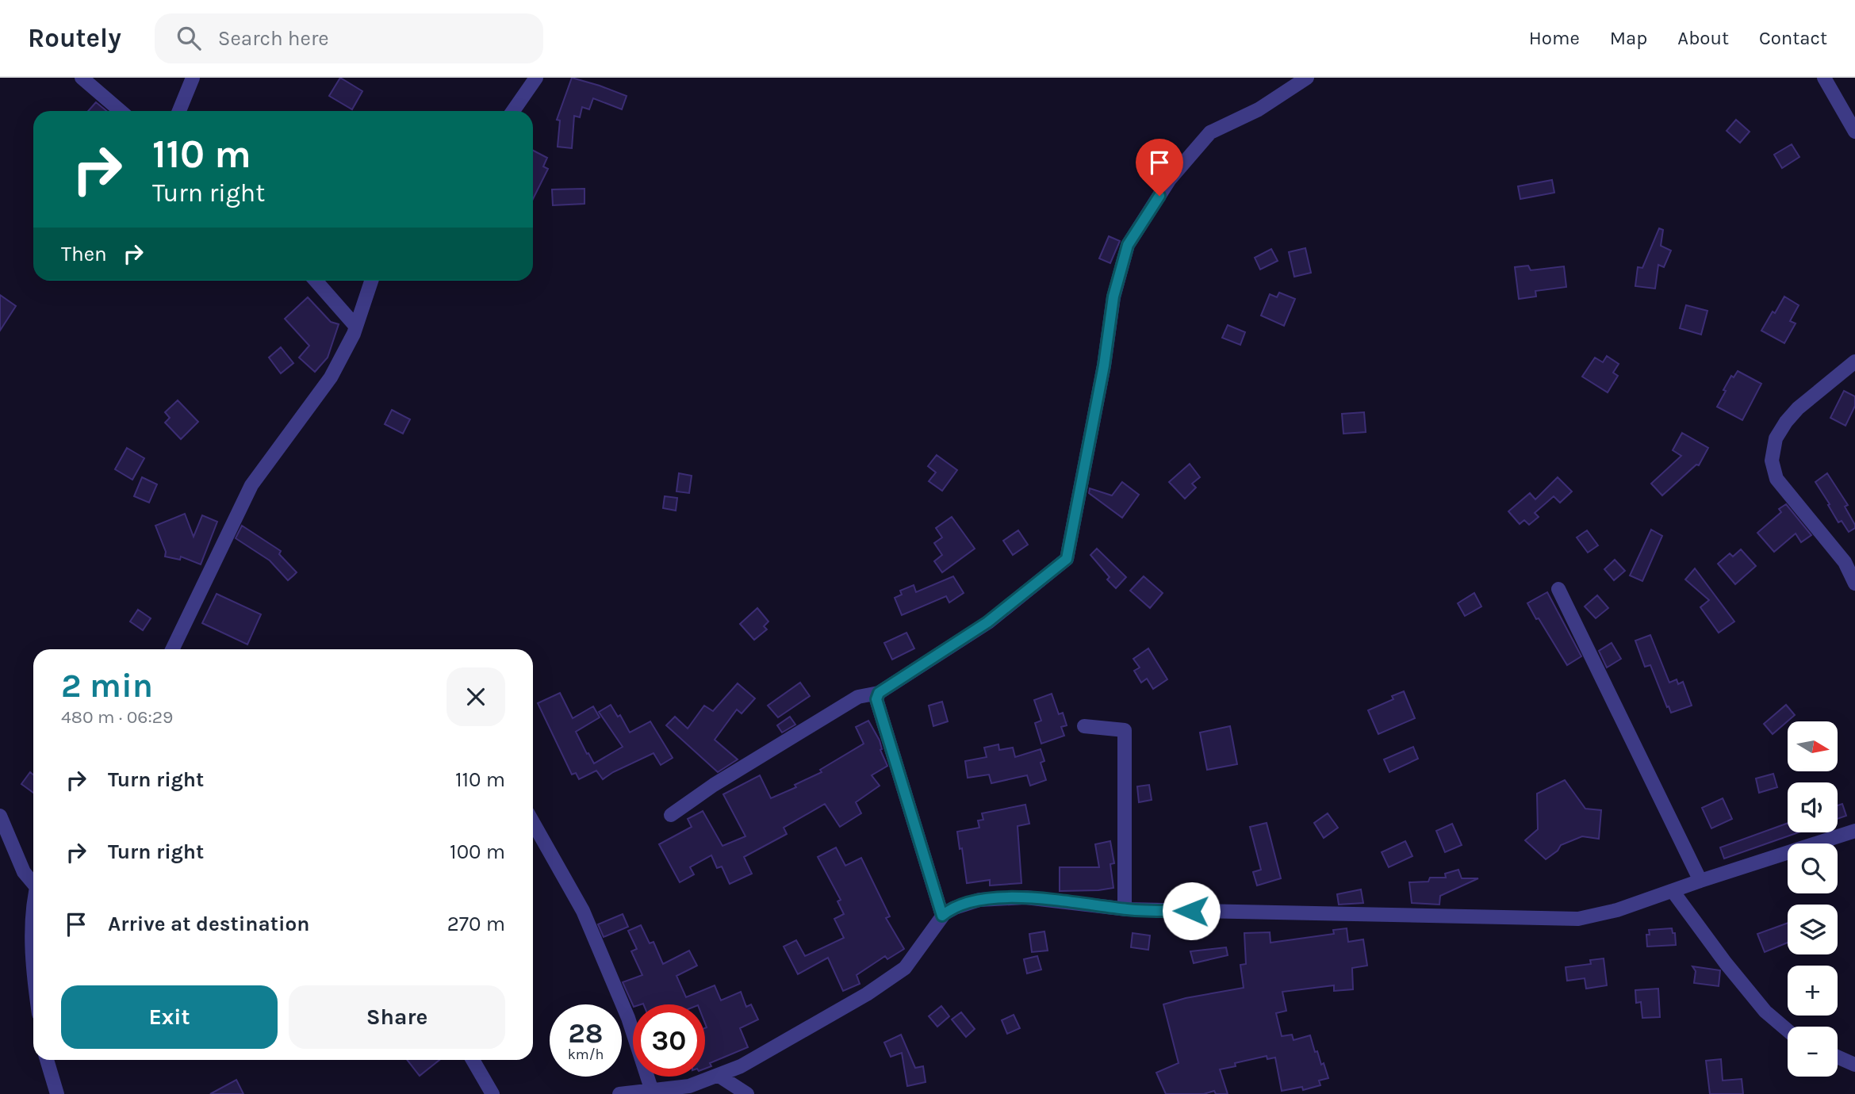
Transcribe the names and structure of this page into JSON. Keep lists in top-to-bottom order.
{
  "north": "right",
  "page": {
    "header": "Routely",
    "search": "Search here",
    "nav": [
      "Home",
      "Map",
      "About",
      "Contact"
    ],
    "turn": ["110 m", "Turn right"],
    "then": "Then",
    "heading": ["2 min", "480 m · 06:29"],
    "map_buttons": ["+", "−"],
    "list": [
      {
        "name": "Turn right",
        "value": "110 m"
      },
      {
        "name": "Turn right",
        "value": "100 m"
      },
      {
        "name": "Arrive at destination",
        "value": "270 m"
      }
    ],
    "buttons": ["Exit", "Share"],
    "speed": "28 km/h",
    "limit": "30"
  }
}
